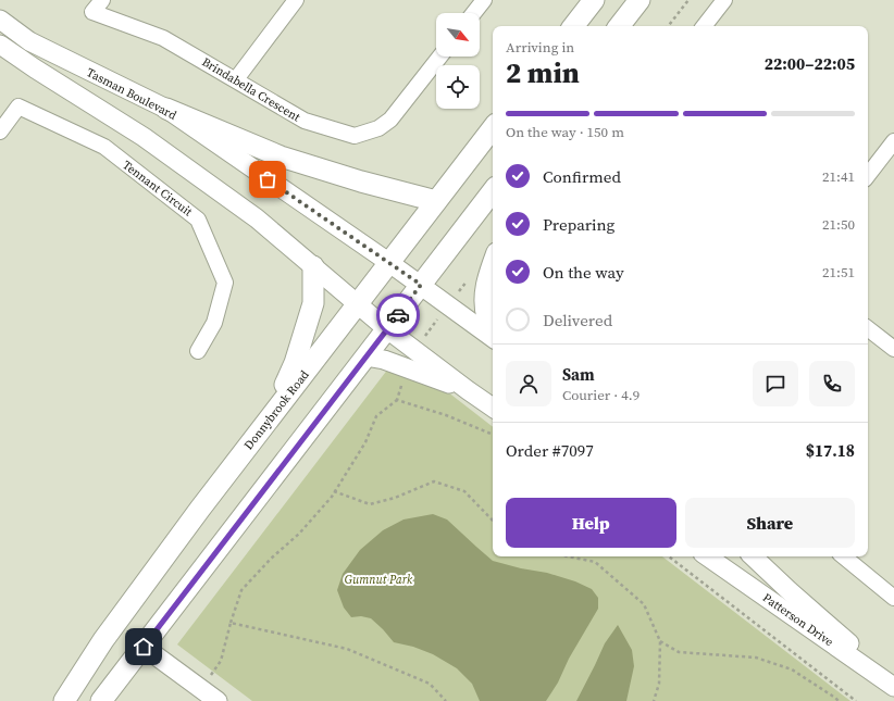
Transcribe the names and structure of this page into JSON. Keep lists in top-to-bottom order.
{
  "streets": {
    "main road": ["Donnybrook Road"],
    "street": [
      "Brindabella Crescent",
      "Tasman Boulevard",
      "Tennant Circuit",
      "Patterson Drive"
    ]
  },
  "crossings": [
    ["Tasman Boulevard", "Donnybrook Road"]
  ],
  "parks": ["Gumnut Park"],
  "north": "bottom right",
  "page": {
    "heading": ["2 min", "Arriving in", "22:00–22:05"],
    "panel": [
      "Sam",
      "Courier · 4.9",
      "Order #7097",
      "$17.18"
    ],
    "bar": "On the way · 150 m",
    "list": [
      ["Confirmed", "21:41"],
      ["Preparing", "21:50"],
      ["On the way", "21:51"],
      "Delivered"
    ],
    "buttons": ["Help", "Share"]
  }
}
